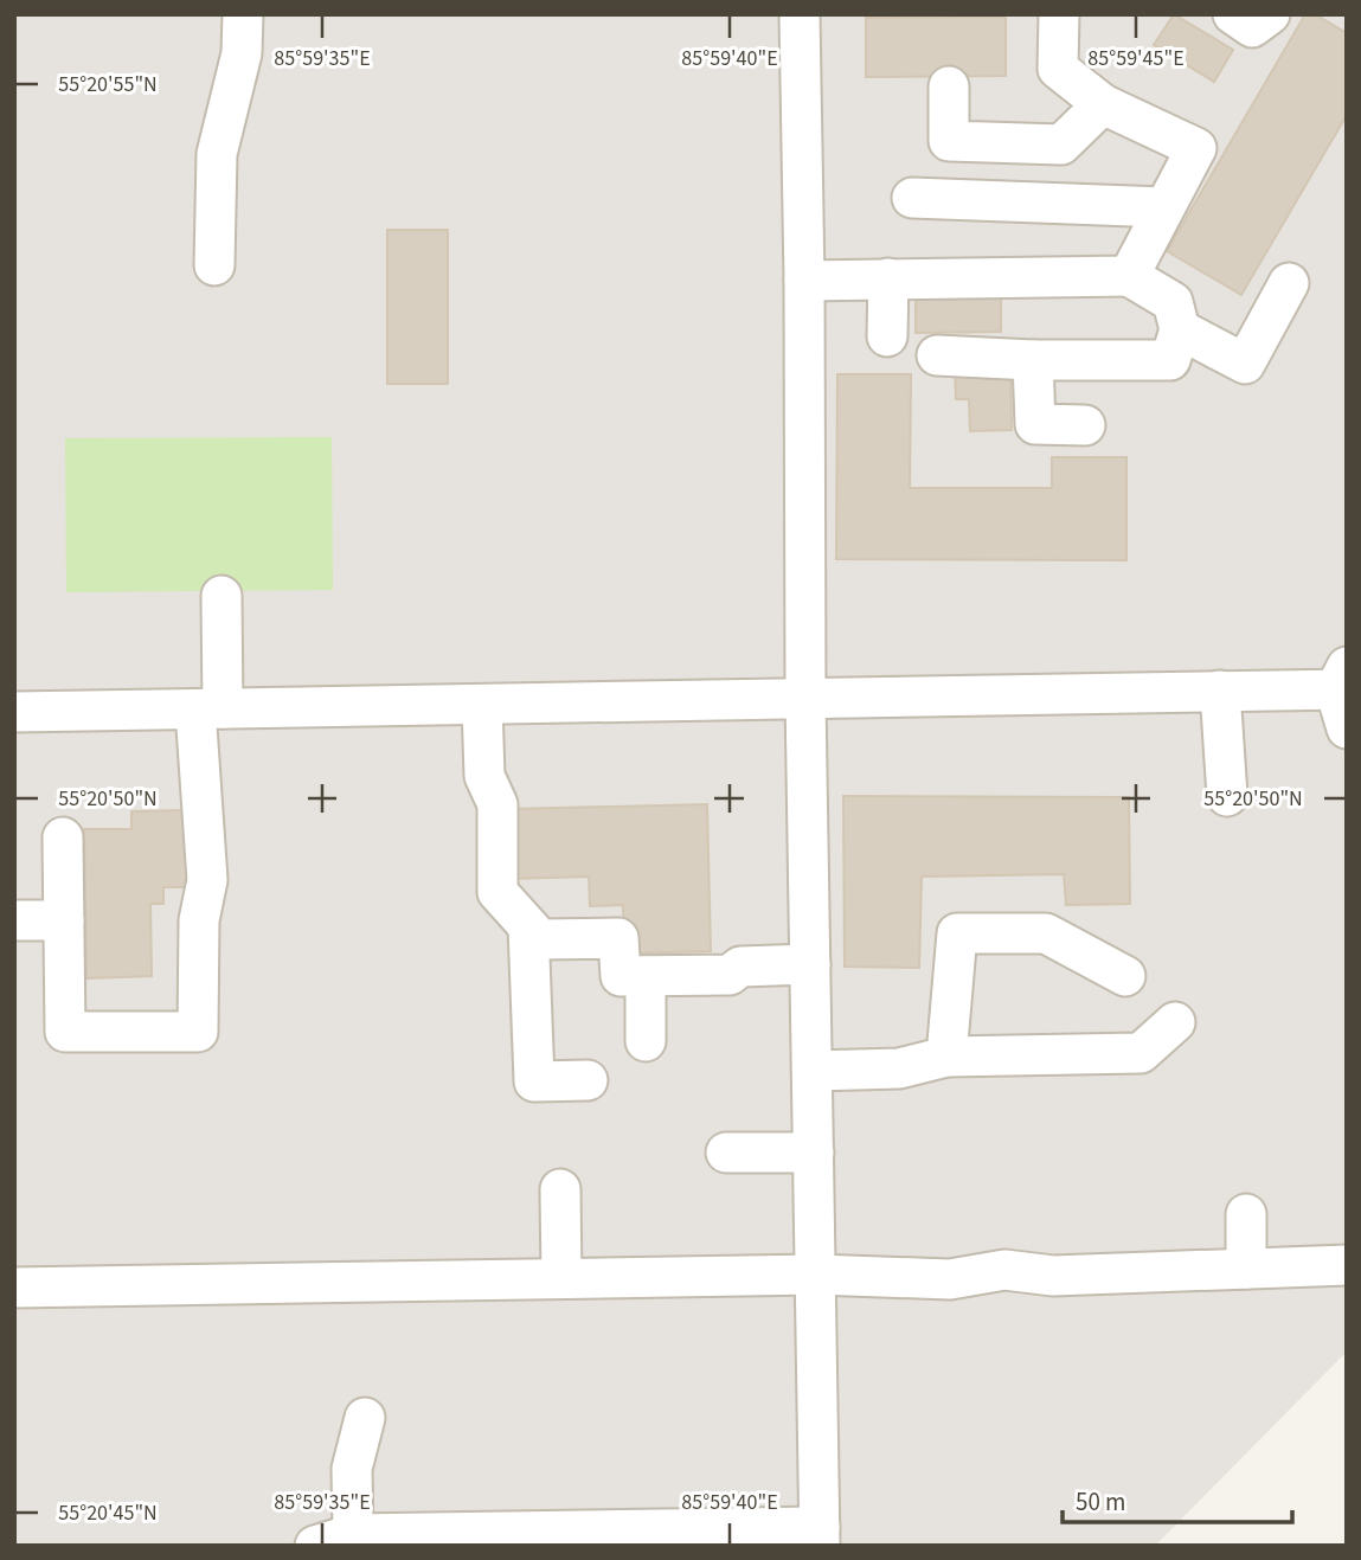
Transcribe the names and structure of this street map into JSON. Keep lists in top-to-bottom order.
{
  "scale_bar": "50 m",
  "coordinates": [
    "85°59'35\"E",
    "85°59'40\"E",
    "85°59'45\"E",
    "55°20'55\"N",
    "55°20'50\"N",
    "55°20'45\"N"
  ]
}
